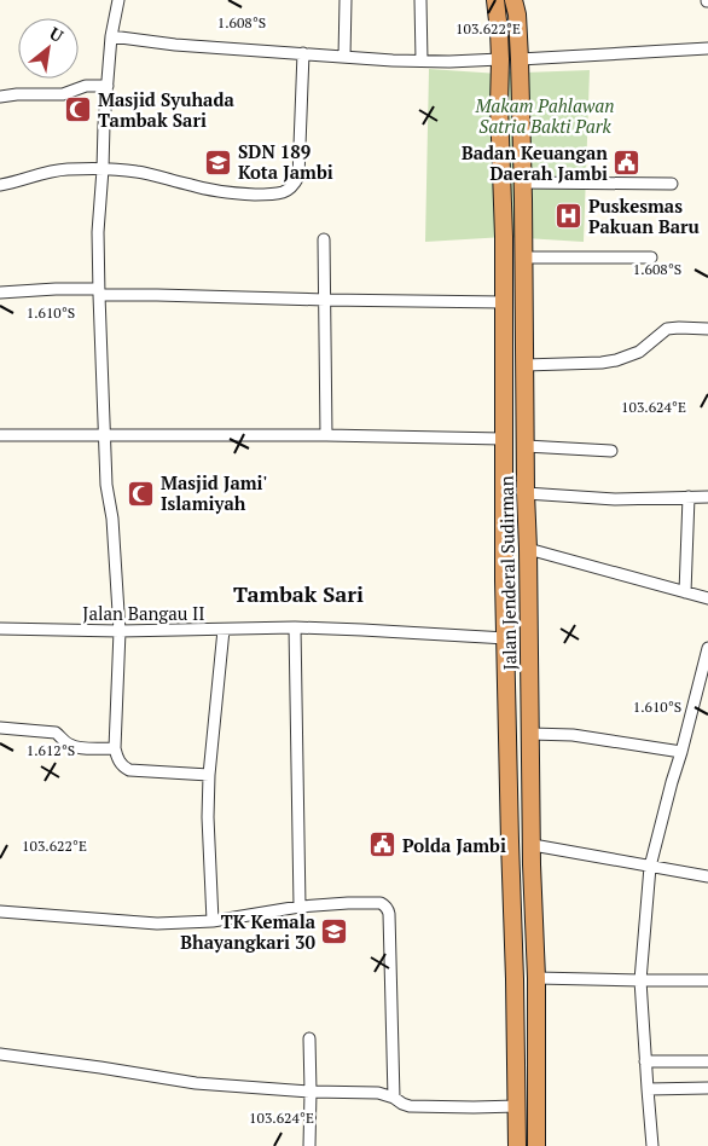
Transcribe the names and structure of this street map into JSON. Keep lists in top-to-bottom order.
{
  "streets": {
    "highway": ["Jalan Jenderal Sudirman"],
    "street": ["Jalan Bangau II"]
  },
  "crossings": [
    ["Jalan Jenderal Sudirman", "Jalan Bangau II"]
  ],
  "districts": ["Tambak Sari"],
  "parks": ["Makam Pahlawan Satria Bakti Park"],
  "places": {
    "mosque": ["Masjid Syuhada Tambak Sari", "Masjid Jami' Islamiyah"],
    "school or university": ["SDN 189 Kota Jambi", "TK Kemala Bhayangkari 30"],
    "public building": ["Badan Keuangan Daerah Jambi", "Polda Jambi"],
    "hospital": ["Puskesmas Pakuan Baru"]
  },
  "north": "top right",
  "coordinates": [
    "1.608°S",
    "103.622°E",
    "1.610°S",
    "103.624°E",
    "1.612°S"
  ]
}
